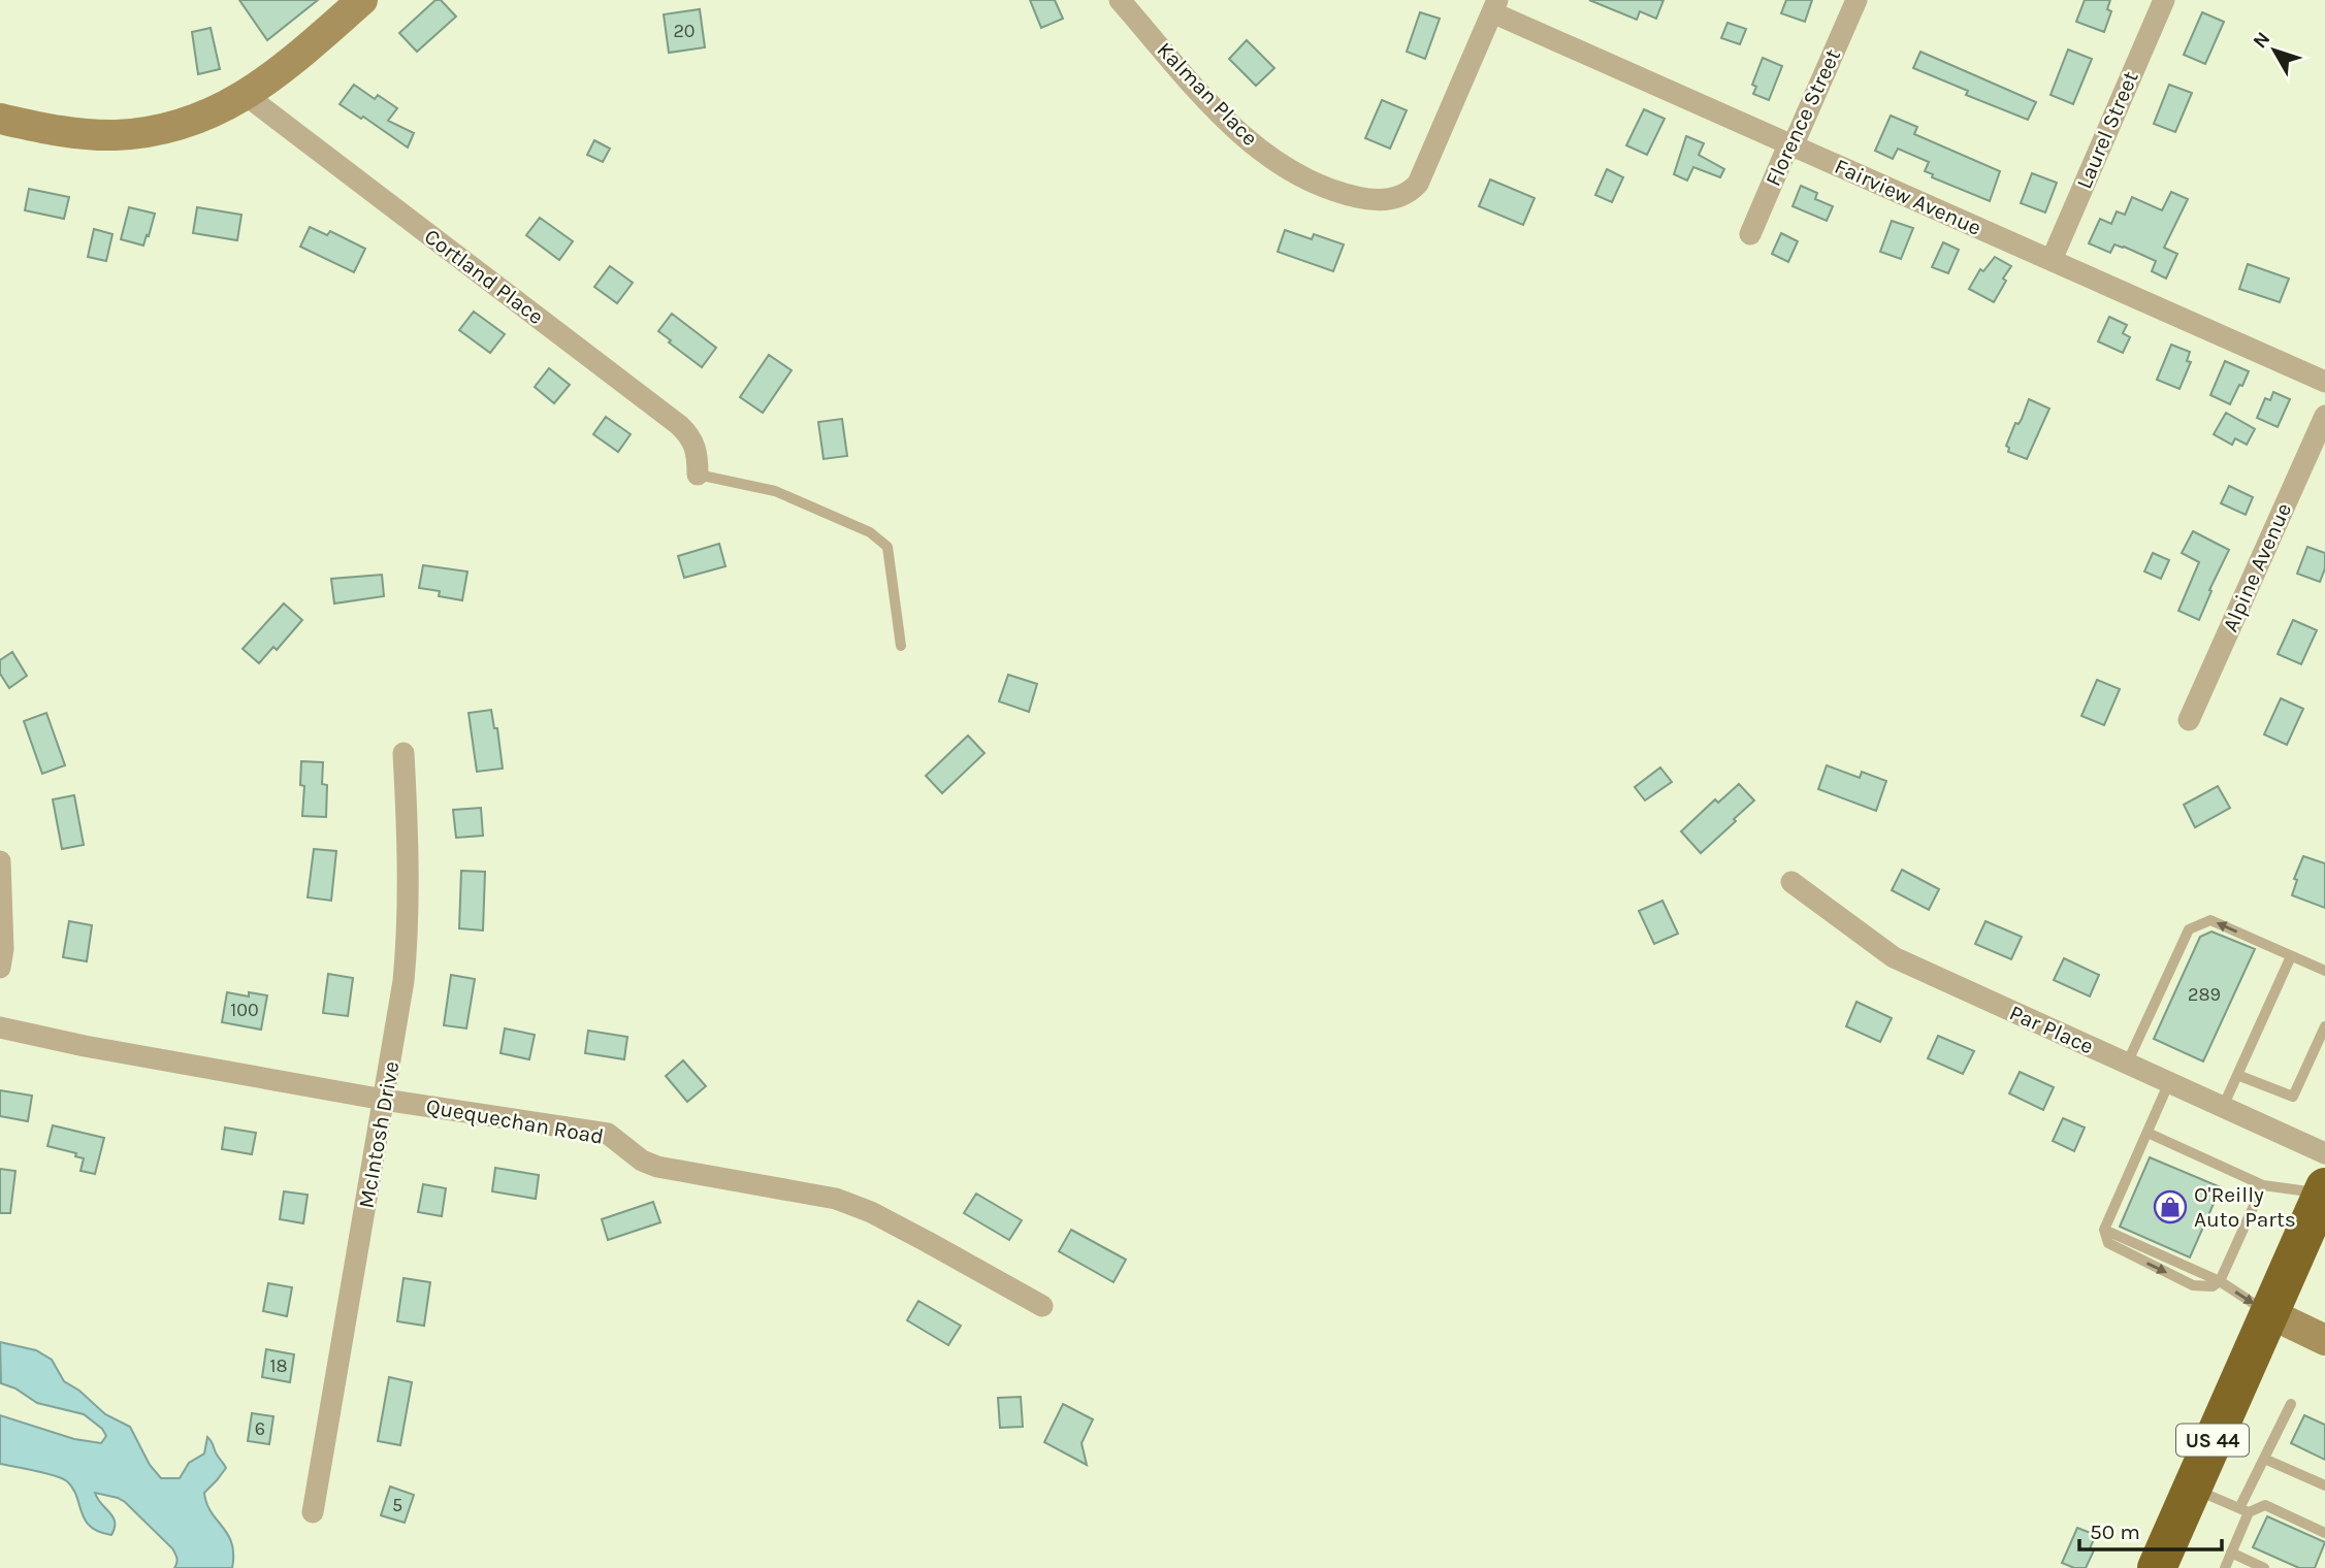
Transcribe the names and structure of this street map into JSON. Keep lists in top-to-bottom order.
{
  "streets": {
    "highway": ["US 44"],
    "street": [
      "Kalman Place",
      "Florence Street",
      "Laurel Street",
      "Fairview Avenue",
      "Cortland Place",
      "Alpine Avenue",
      "Par Place",
      "Quequechan Road",
      "McIntosh Drive"
    ]
  },
  "crossings": [
    ["Kalman Place", "Fairview Avenue"],
    ["Florence Street", "Fairview Avenue"],
    ["Laurel Street", "Fairview Avenue"],
    ["Quequechan Road", "McIntosh Drive"]
  ],
  "places": {
    "shop": ["O'Reilly Auto Parts"]
  },
  "house_numbers": [
    "20",
    "289",
    "100",
    "18",
    "6",
    "5"
  ],
  "scale_bar": "50 m",
  "north": "top left"
}
